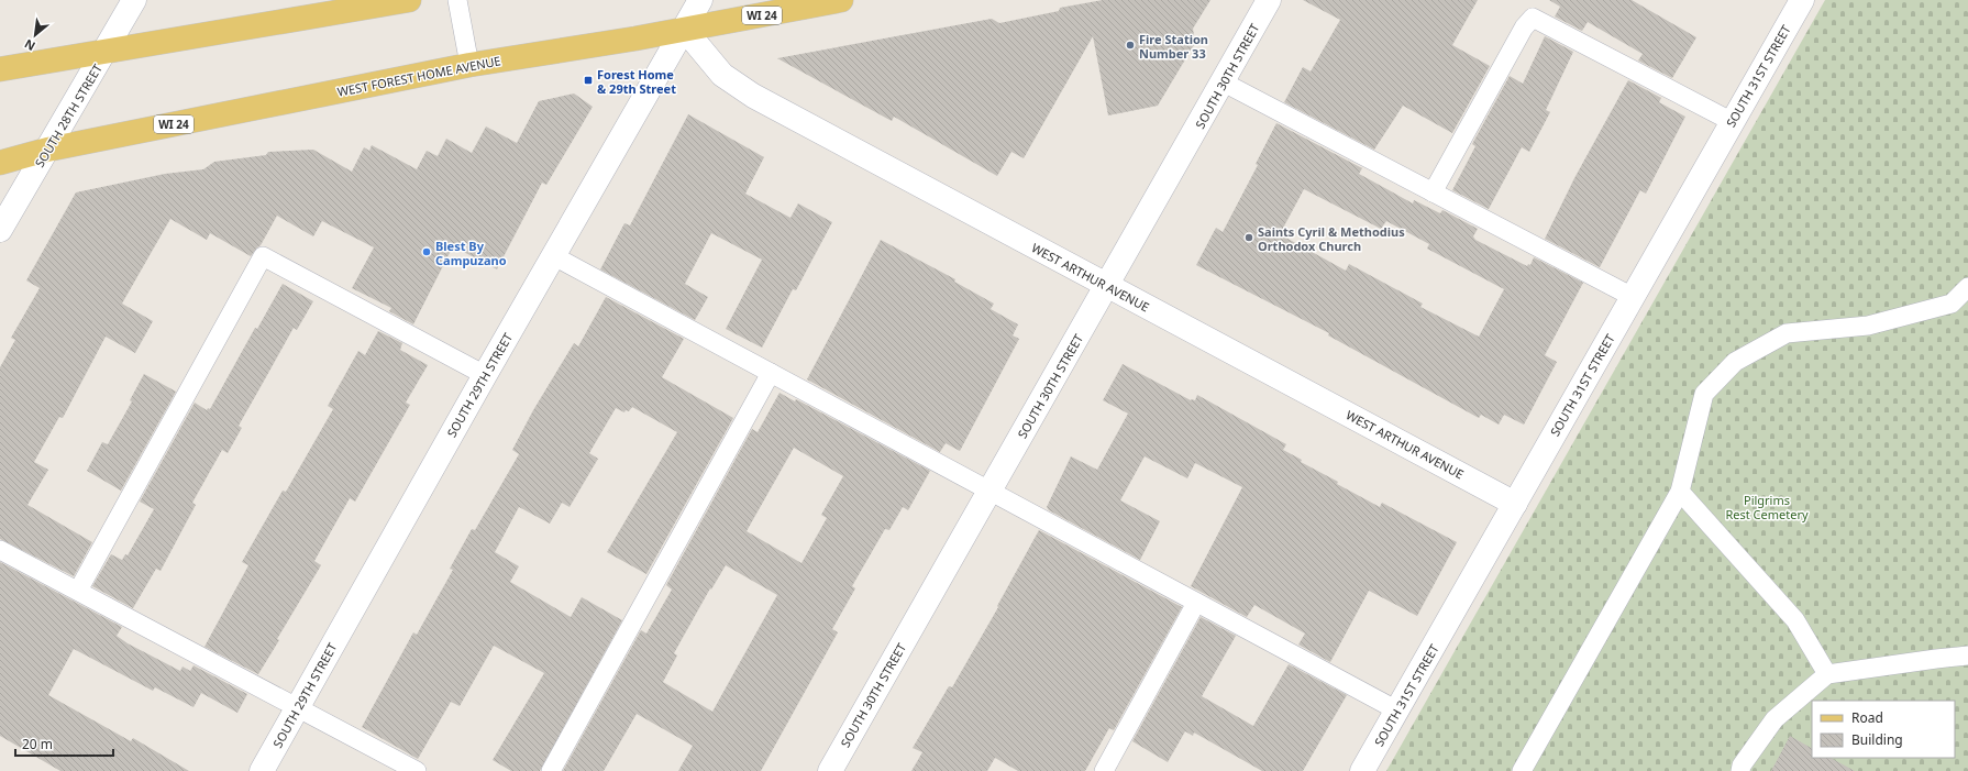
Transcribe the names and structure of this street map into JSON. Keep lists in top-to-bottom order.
{
  "streets": {
    "main road": ["WI 24", "WEST FOREST HOME AVENUE"],
    "street": [
      "SOUTH 30TH STREET",
      "SOUTH 31ST STREET",
      "SOUTH 28TH STREET",
      "WEST ARTHUR AVENUE",
      "SOUTH 29TH STREET"
    ]
  },
  "crossings": [
    ["WEST FOREST HOME AVENUE", "SOUTH 28TH STREET"],
    ["WEST FOREST HOME AVENUE", "WEST ARTHUR AVENUE"],
    ["WEST FOREST HOME AVENUE", "SOUTH 29TH STREET"],
    ["SOUTH 30TH STREET", "WEST ARTHUR AVENUE"],
    ["SOUTH 31ST STREET", "WEST ARTHUR AVENUE"],
    ["WEST ARTHUR AVENUE", "SOUTH 29TH STREET"]
  ],
  "parks": ["Pilgrims Rest Cemetery"],
  "places": {
    "other": ["Fire Station Number 33", "Saints Cyril & Methodius Orthodox Church", "Blest By Campuzano"],
    "transit": ["Forest Home & 29th Street"]
  },
  "legend": ["Road", "Building"],
  "scale_bar": "20 m",
  "north": "bottom left"
}
